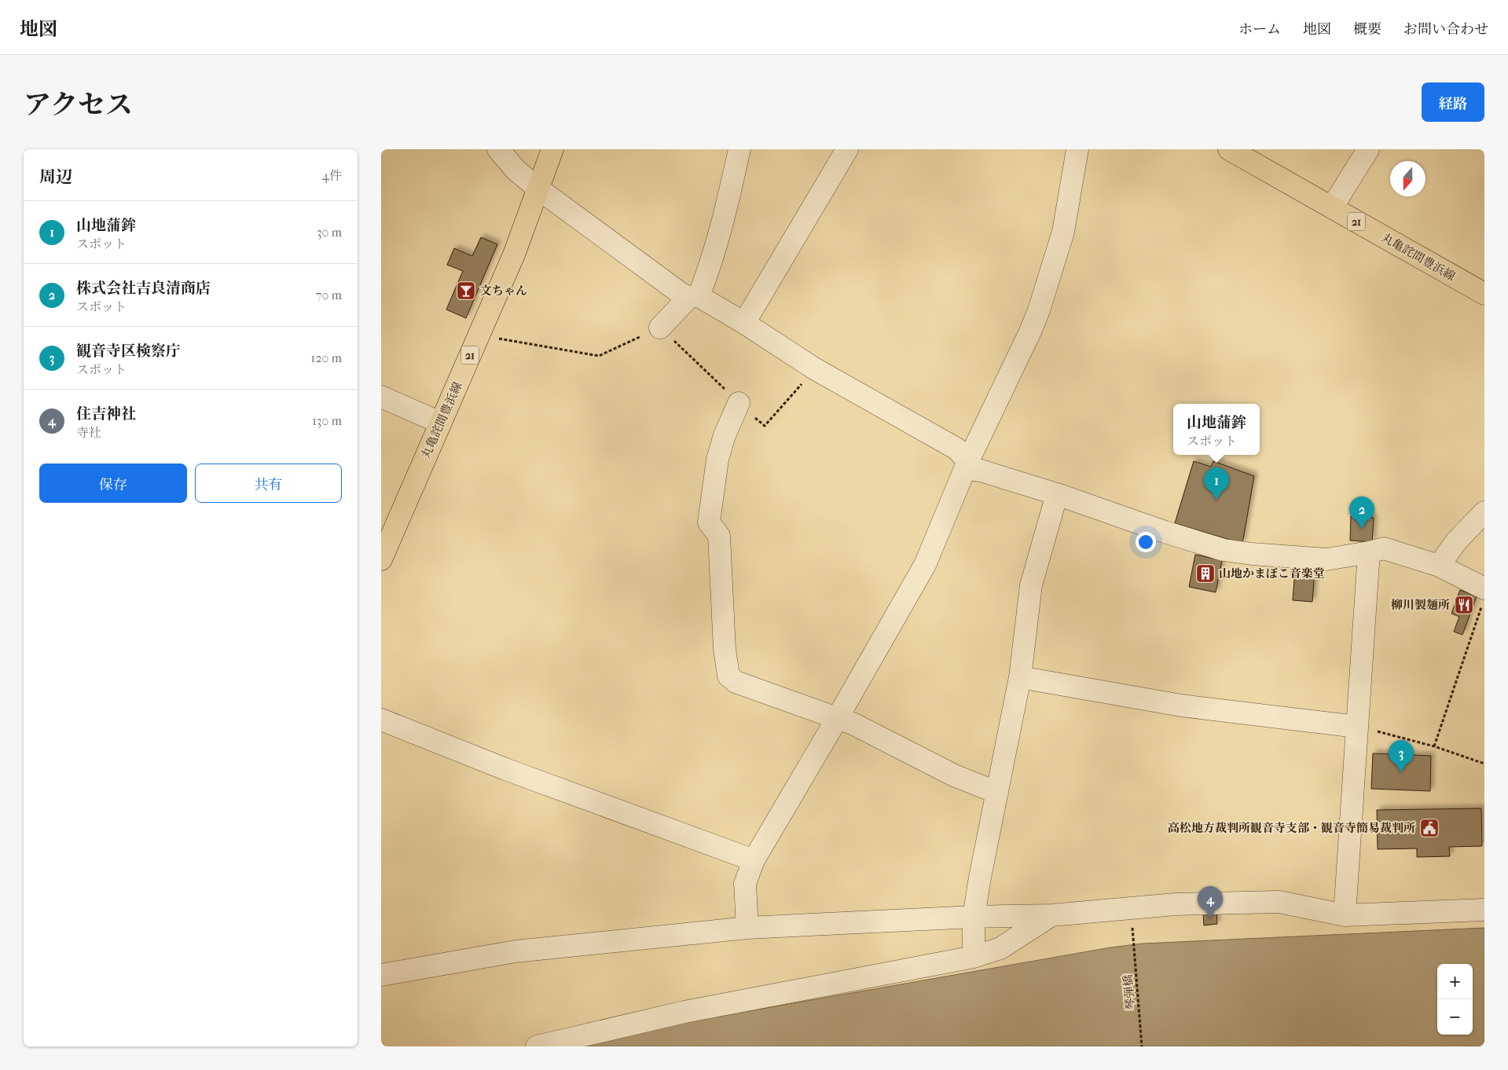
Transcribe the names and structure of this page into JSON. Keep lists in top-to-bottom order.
{
  "streets": {
    "main road": ["21", "丸亀詫間豊浜線"],
    "path": ["琴弾橋"]
  },
  "places": {
    "bar": ["文ちゃん"],
    "building": ["山地かまぼこ音楽堂"],
    "restaurant": ["柳川製麺所"],
    "public building": ["高松地方裁判所観音寺支部・観音寺簡易裁判所"]
  },
  "north": "bottom",
  "page": {
    "header": "地図",
    "nav": [
      "ホーム",
      "地図",
      "概要",
      "お問い合わせ"
    ],
    "title": "アクセス",
    "buttons": [
      "経路",
      ["保存", "共有"]
    ],
    "heading": ["周辺", "4件"],
    "list": [
      {
        "mark": "1",
        "name": "山地蒲鉾",
        "note": "スポット",
        "value": "30 m"
      },
      {
        "mark": "2",
        "name": "株式会社吉良清商店",
        "note": "スポット",
        "value": "70 m"
      },
      {
        "mark": "3",
        "name": "観音寺区検察庁",
        "note": "スポット",
        "value": "120 m"
      },
      {
        "mark": "4",
        "name": "住吉神社",
        "note": "寺社",
        "value": "130 m"
      }
    ],
    "popup": ["山地蒲鉾", "スポット"],
    "pins": [
      "1",
      "2",
      "3",
      "4"
    ],
    "map_buttons": ["+", "−"]
  }
}
